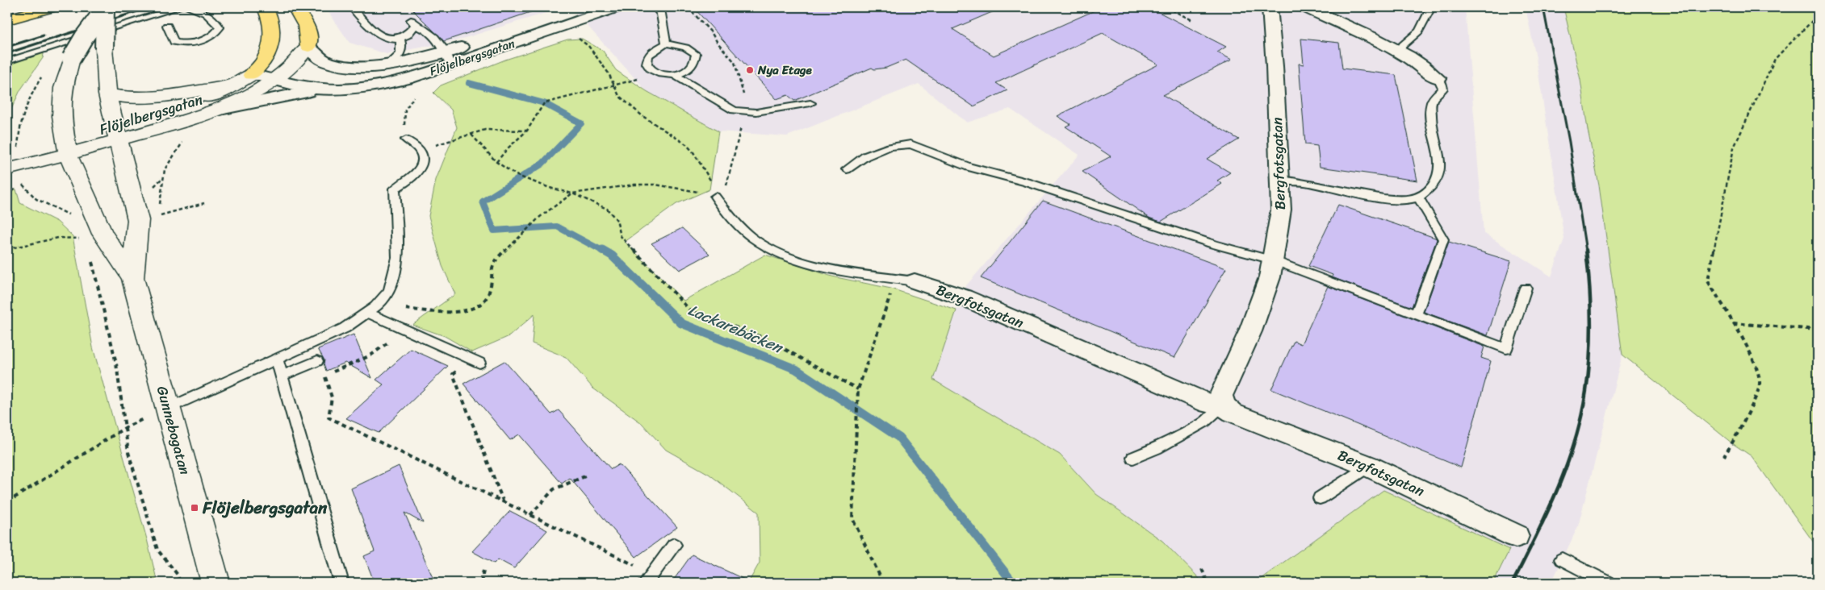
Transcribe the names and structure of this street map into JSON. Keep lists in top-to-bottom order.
{
  "streets": {
    "main road": ["Flöjelbergsgatan", "Gunnebogatan"],
    "street": ["Bergfotsgatan"]
  },
  "crossings": [
    ["Flöjelbergsgatan", "Gunnebogatan"]
  ],
  "water": ["Lackarebäcken"],
  "places": {
    "other": ["Nya Etage"],
    "transit": ["Flöjelbergsgatan"]
  }
}
